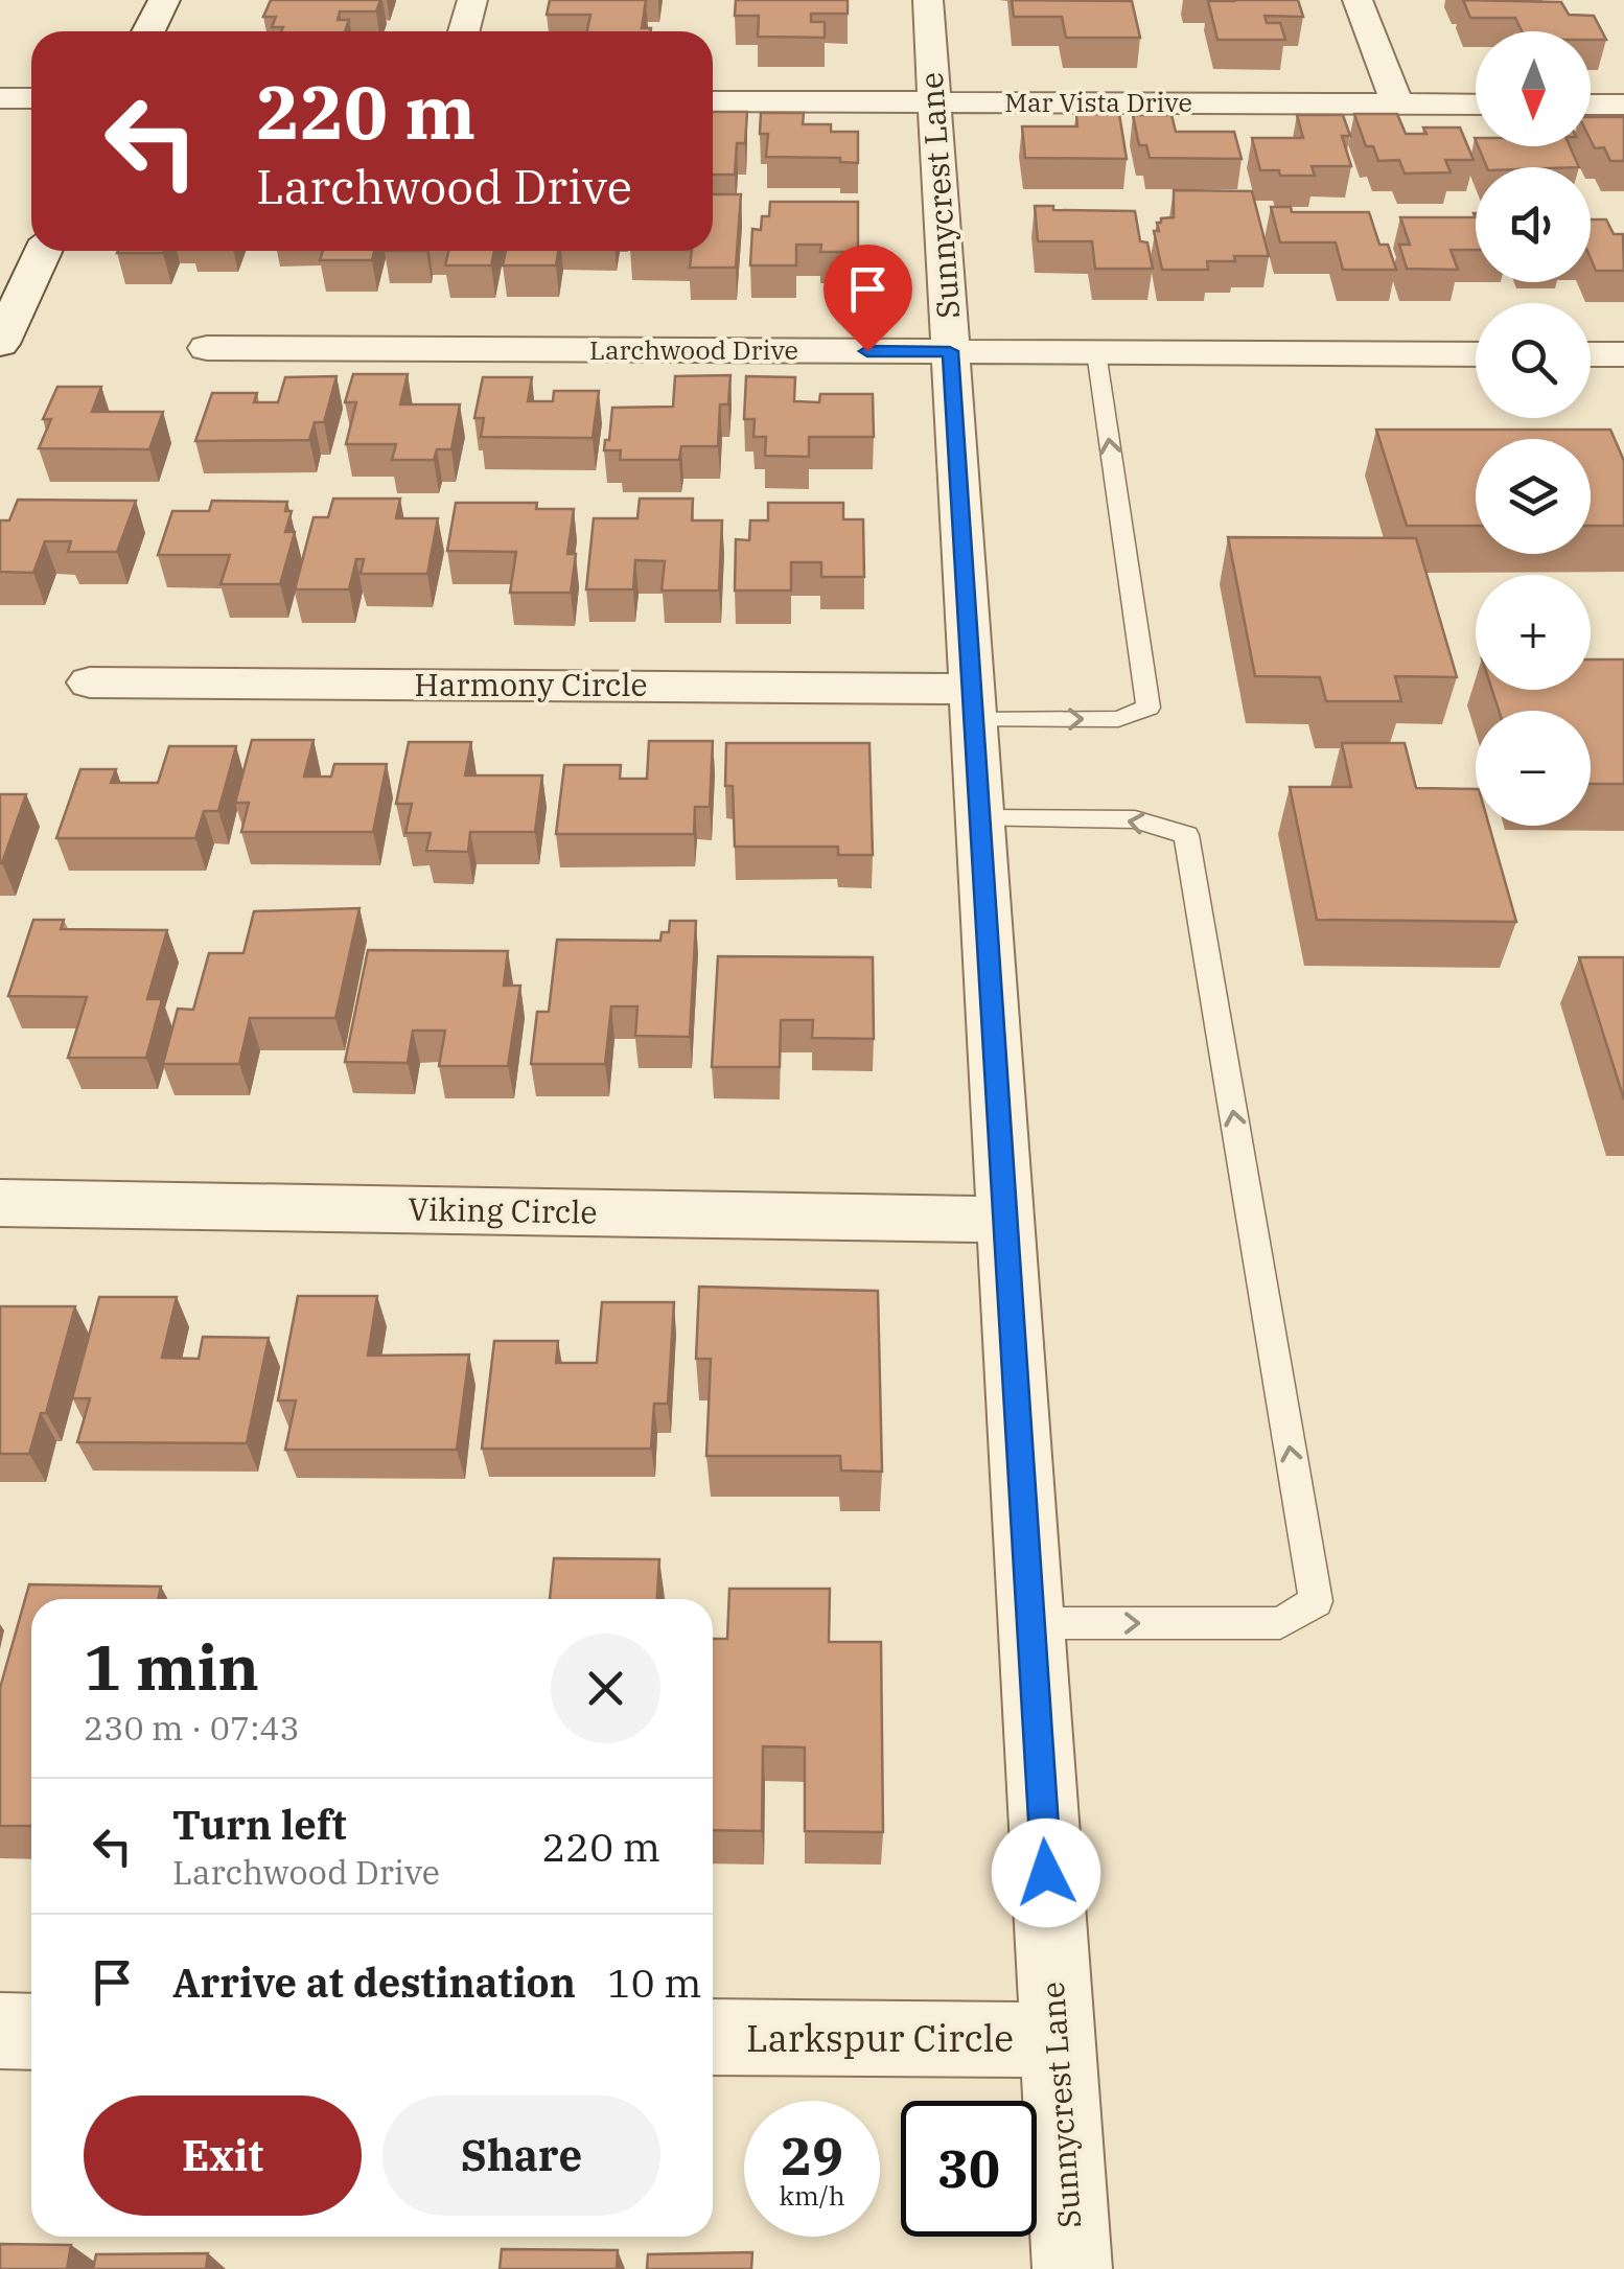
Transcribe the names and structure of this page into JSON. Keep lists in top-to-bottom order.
{
  "streets": {
    "street": [
      "Mar Vista Drive",
      "Sunnycrest Lane",
      "Larchwood Drive",
      "Harmony Circle",
      "Viking Circle",
      "Larkspur Circle"
    ]
  },
  "crossings": [
    ["Mar Vista Drive", "Sunnycrest Lane"],
    ["Sunnycrest Lane", "Larchwood Drive"],
    ["Sunnycrest Lane", "Harmony Circle"],
    ["Sunnycrest Lane", "Viking Circle"],
    ["Sunnycrest Lane", "Larkspur Circle"]
  ],
  "north": "bottom",
  "page": {
    "map_buttons": ["+", "−"],
    "turn": ["220 m", "Larchwood Drive"],
    "heading": ["1 min", "230 m · 07:43"],
    "list": [
      {
        "name": "Turn left",
        "note": "Larchwood Drive",
        "value": "220 m"
      },
      {
        "name": "Arrive at destination",
        "value": "10 m"
      }
    ],
    "buttons": ["Exit", "Share"],
    "speed": "29 km/h",
    "limit": "30"
  }
}
